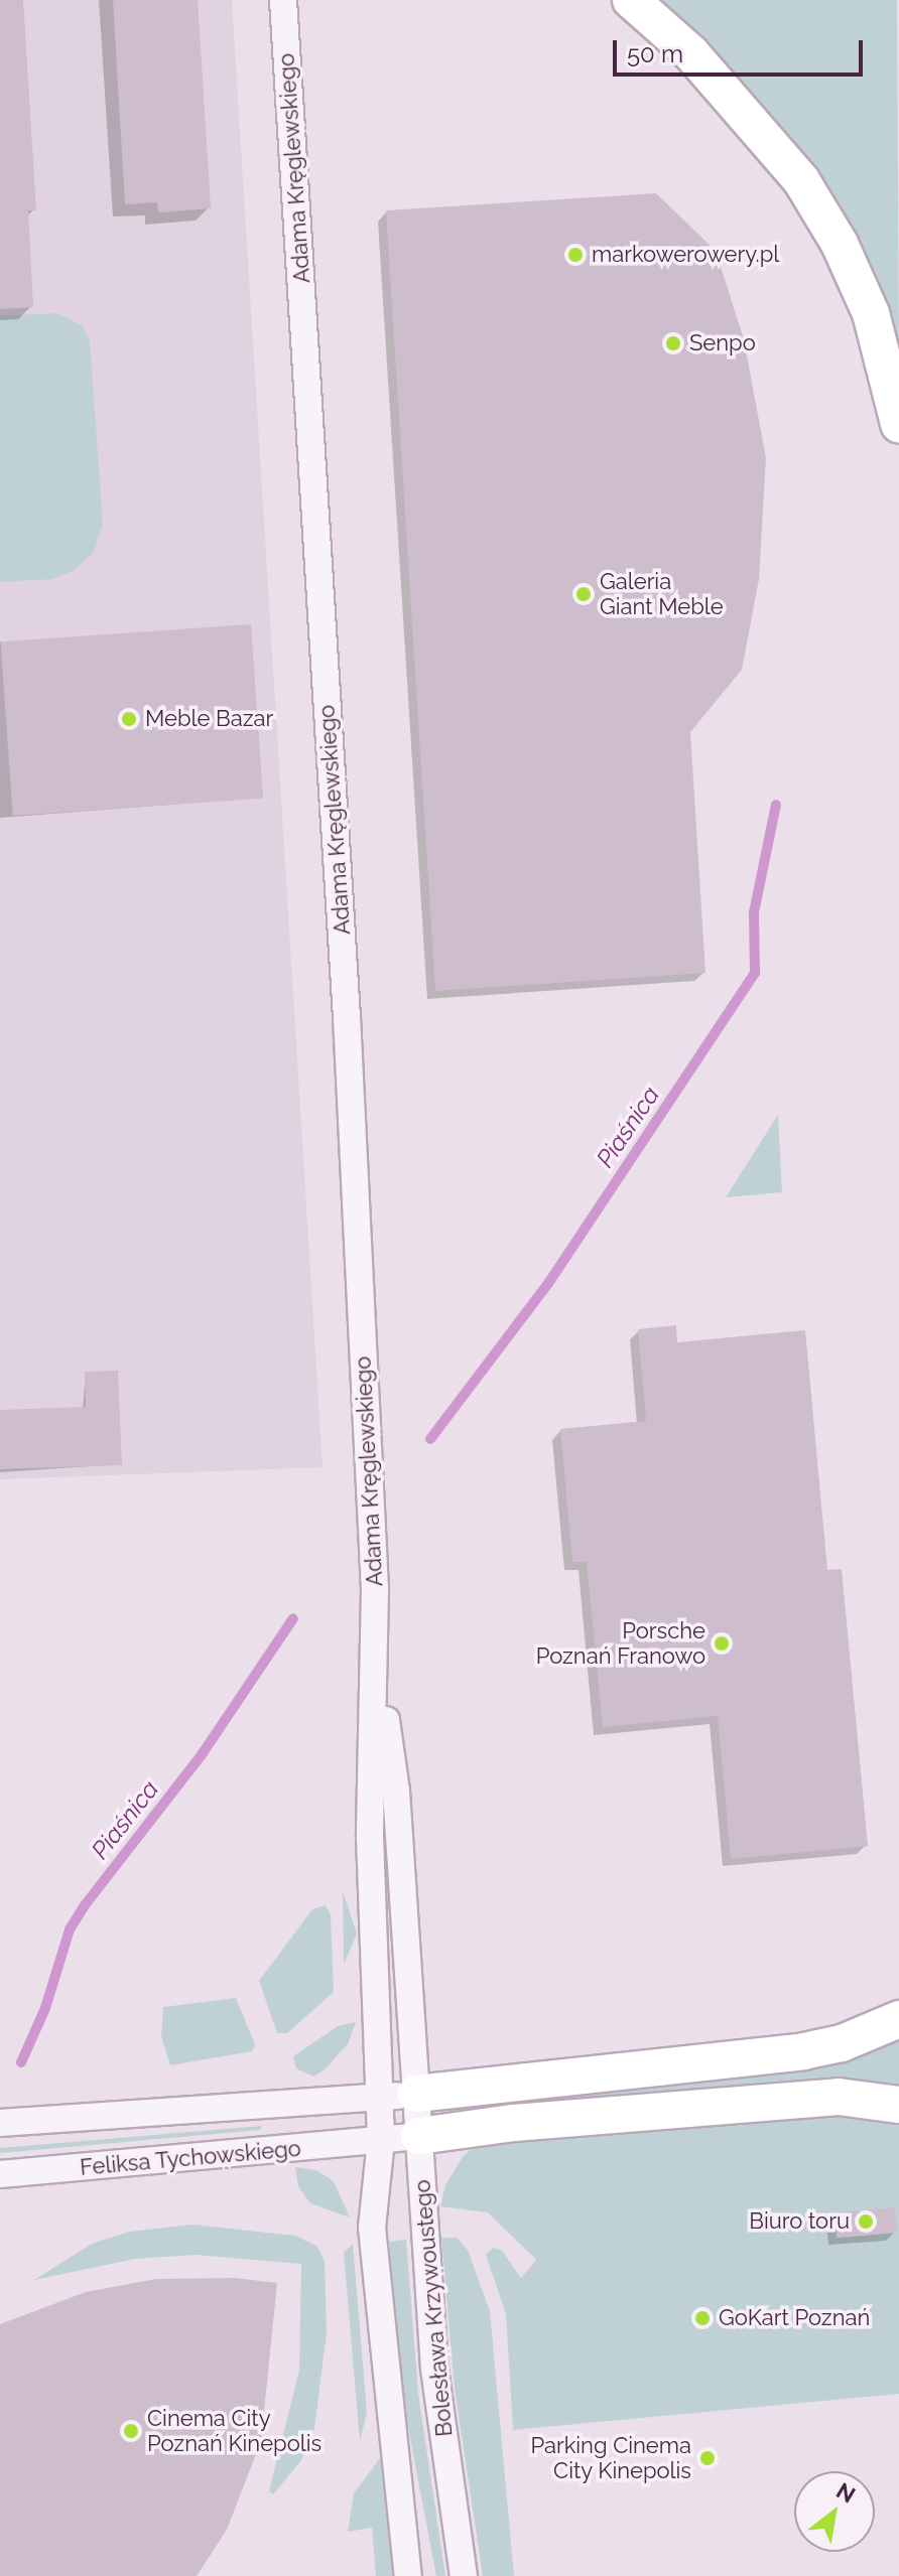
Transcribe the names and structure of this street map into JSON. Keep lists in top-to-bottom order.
{
  "streets": {
    "street": ["Adama Kręglewskiego", "Feliksa Tychowskiego", "Bolesława Krzywoustego"]
  },
  "crossings": [
    ["Adama Kręglewskiego", "Feliksa Tychowskiego"],
    ["Adama Kręglewskiego", "Bolesława Krzywoustego"],
    ["Feliksa Tychowskiego", "Bolesława Krzywoustego"]
  ],
  "water": ["Piaśnica"],
  "places": [
    "markowerowery.pl",
    "Senpo",
    "Galeria Giant Meble",
    "Meble Bazar",
    "Porsche Poznań Franowo",
    "Biuro toru",
    "GoKart Poznań",
    "Cinema City Poznań Kinepolis",
    "Parking Cinema City Kinepolis"
  ],
  "scale_bar": "50 m",
  "north": "top right"
}
